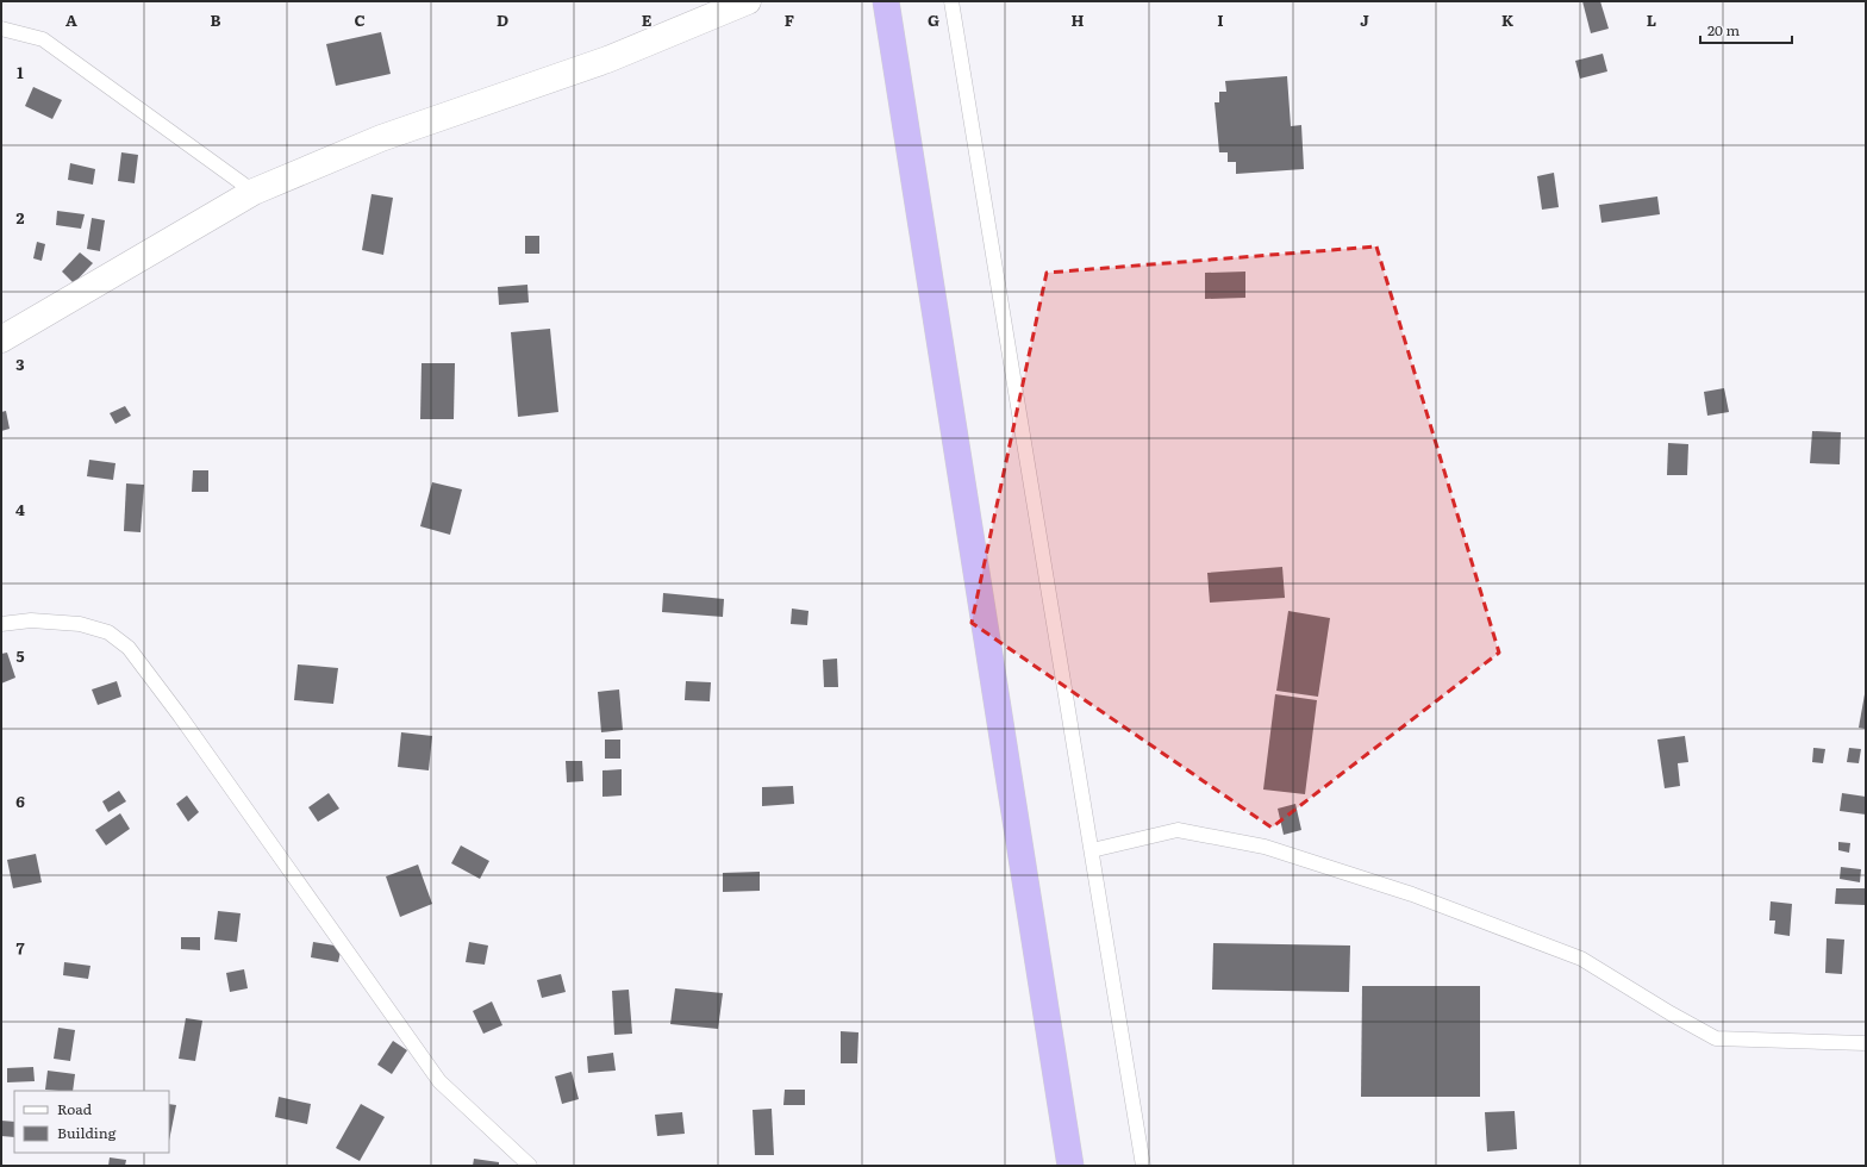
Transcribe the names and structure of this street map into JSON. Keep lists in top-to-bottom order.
{
  "legend": ["Road", "Building"],
  "scale_bar": "20 m",
  "grid": {
    "columns": [
      "A",
      "B",
      "C",
      "D",
      "E",
      "F",
      "G",
      "H",
      "I",
      "J",
      "K",
      "L"
    ],
    "rows": [
      "1",
      "2",
      "3",
      "4",
      "5",
      "6",
      "7"
    ]
  }
}
